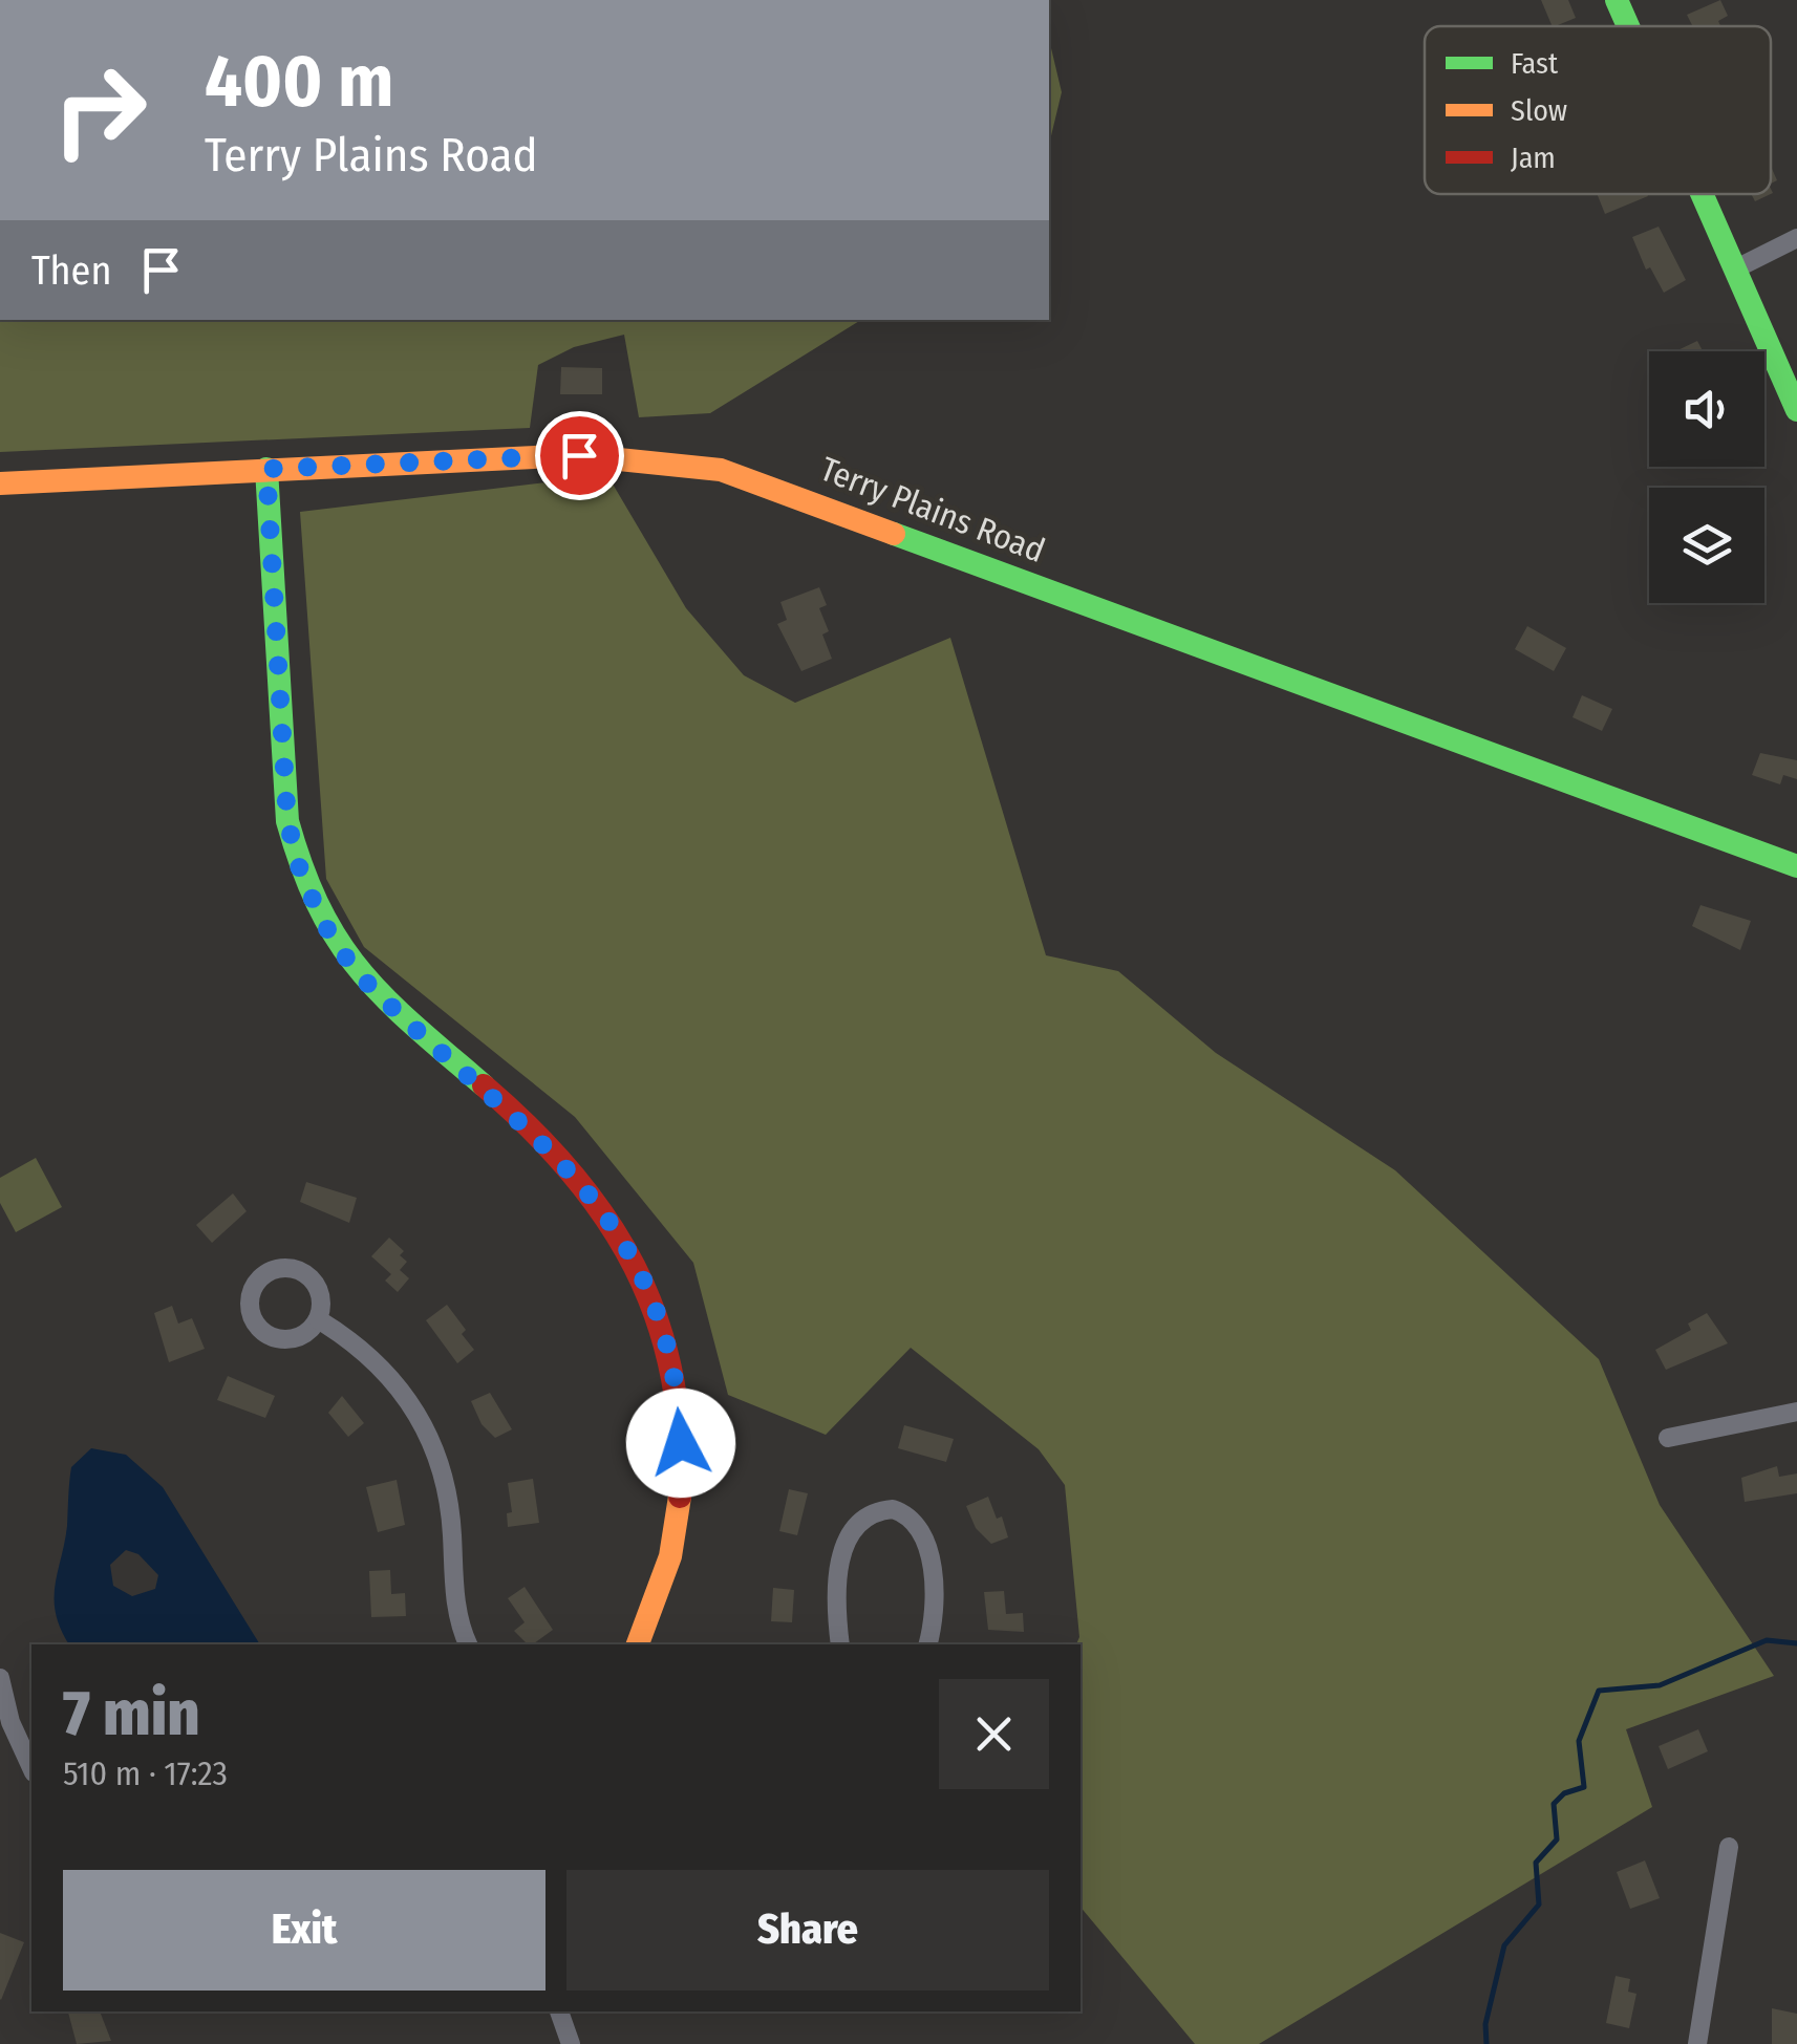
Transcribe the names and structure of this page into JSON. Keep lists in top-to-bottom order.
{
  "streets": {
    "street": ["Terry Plains Road"]
  },
  "legend": ["Fast", "Slow", "Jam"],
  "page": {
    "turn": ["400 m", "Terry Plains Road"],
    "then": "Then",
    "heading": ["7 min", "510 m · 17:23"],
    "buttons": ["Exit", "Share"]
  }
}
